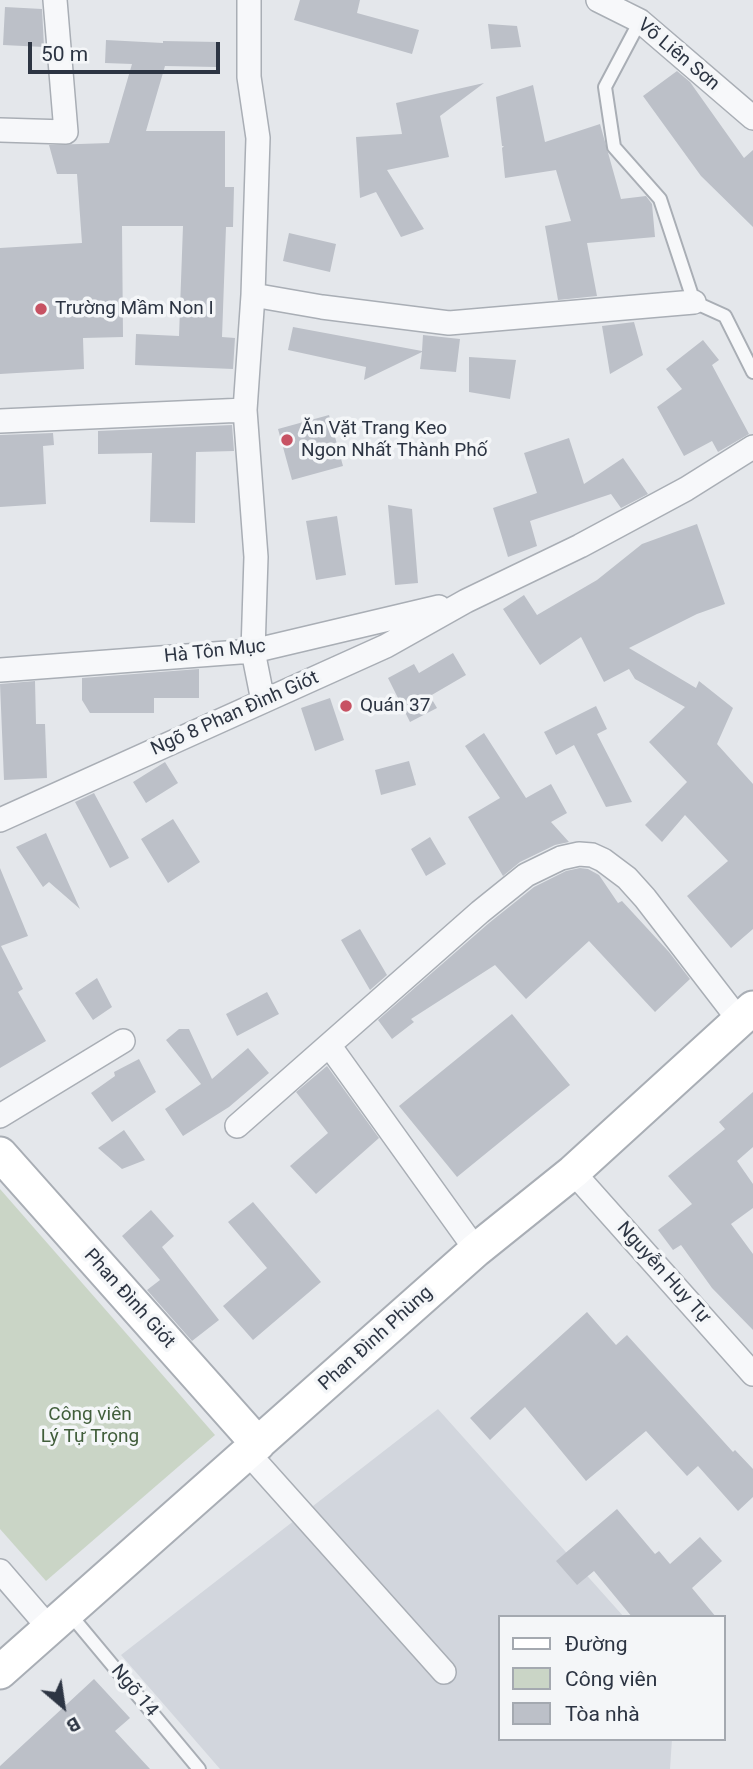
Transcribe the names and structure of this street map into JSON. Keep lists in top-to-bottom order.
{
  "streets": {
    "main road": ["Phan Đình Giót", "Phan Đình Phùng"],
    "street": [
      "Võ Liên Sơn",
      "Hà Tôn Mục",
      "Ngõ 8 Phan Đình Giót",
      "Nguyễn Huy Tự"
    ],
    "lane": ["Ngõ 14"]
  },
  "crossings": [
    ["Hà Tôn Mục", "Ngõ 8 Phan Đình Giót"],
    ["Nguyễn Huy Tự", "Phan Đình Phùng"],
    ["Phan Đình Giót", "Phan Đình Phùng"],
    ["Phan Đình Phùng", "Ngõ 14"]
  ],
  "parks": ["Công viên Lý Tự Trọng"],
  "places": ["Trường Mầm Non I", "Ăn Vặt Trang Keo Ngon Nhất Thành Phố", "Quán 37"],
  "legend": ["Đường", "Công viên", "Tòa nhà"],
  "scale_bar": "50 m",
  "north": "bottom right"
}
